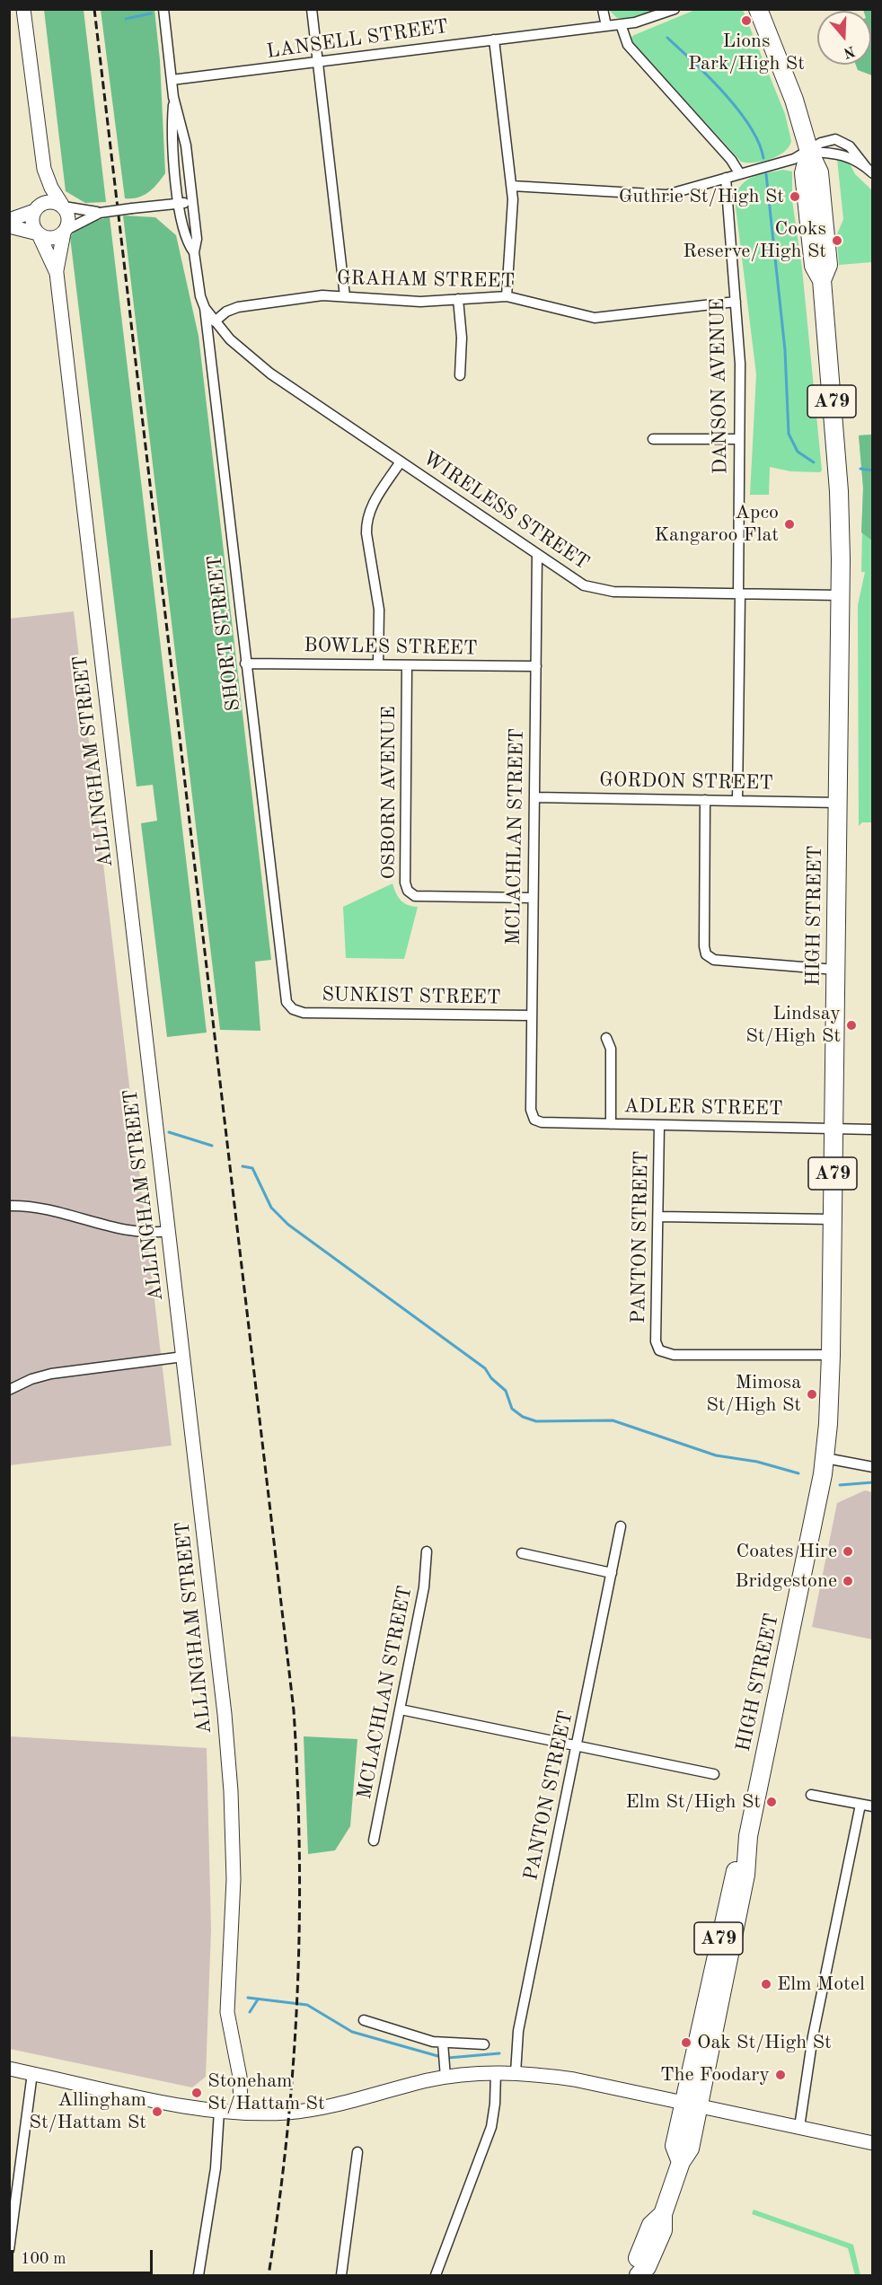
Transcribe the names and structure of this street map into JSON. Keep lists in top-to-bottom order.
{
  "streets": {
    "highway": ["A79", "HIGH STREET"],
    "street": [
      "LANSELL STREET",
      "GRAHAM STREET",
      "DANSON AVENUE",
      "WIRELESS STREET",
      "SHORT STREET",
      "BOWLES STREET",
      "ALLINGHAM STREET",
      "GORDON STREET",
      "OSBORN AVENUE",
      "MCLACHLAN STREET",
      "SUNKIST STREET",
      "ADLER STREET",
      "PANTON STREET"
    ]
  },
  "crossings": [
    ["LANSELL STREET", "SHORT STREET"],
    ["GRAHAM STREET", "DANSON AVENUE"],
    ["GRAHAM STREET", "WIRELESS STREET"],
    ["DANSON AVENUE", "WIRELESS STREET"],
    ["DANSON AVENUE", "GORDON STREET"],
    ["WIRELESS STREET", "SHORT STREET"],
    ["WIRELESS STREET", "MCLACHLAN STREET"],
    ["WIRELESS STREET", "HIGH STREET"],
    ["SHORT STREET", "BOWLES STREET"],
    ["SHORT STREET", "SUNKIST STREET"],
    ["BOWLES STREET", "OSBORN AVENUE"],
    ["BOWLES STREET", "MCLACHLAN STREET"],
    ["GORDON STREET", "MCLACHLAN STREET"],
    ["GORDON STREET", "HIGH STREET"],
    ["OSBORN AVENUE", "MCLACHLAN STREET"],
    ["MCLACHLAN STREET", "SUNKIST STREET"],
    ["MCLACHLAN STREET", "ADLER STREET"],
    ["HIGH STREET", "ADLER STREET"],
    ["HIGH STREET", "PANTON STREET"],
    ["ADLER STREET", "PANTON STREET"]
  ],
  "places": [
    "Lions Park/High St",
    "Guthrie St/High St",
    "Cooks Reserve/High St",
    "Apco Kangaroo Flat",
    "Lindsay St/High St",
    "Mimosa St/High St",
    "Coates Hire",
    "Bridgestone",
    "Elm St/High St",
    "Elm Motel",
    "Oak St/High St",
    "The Foodary",
    "Stoneham St/Hattam St",
    "Allingham St/Hattam St"
  ],
  "scale_bar": "100 m",
  "north": "bottom"
}
